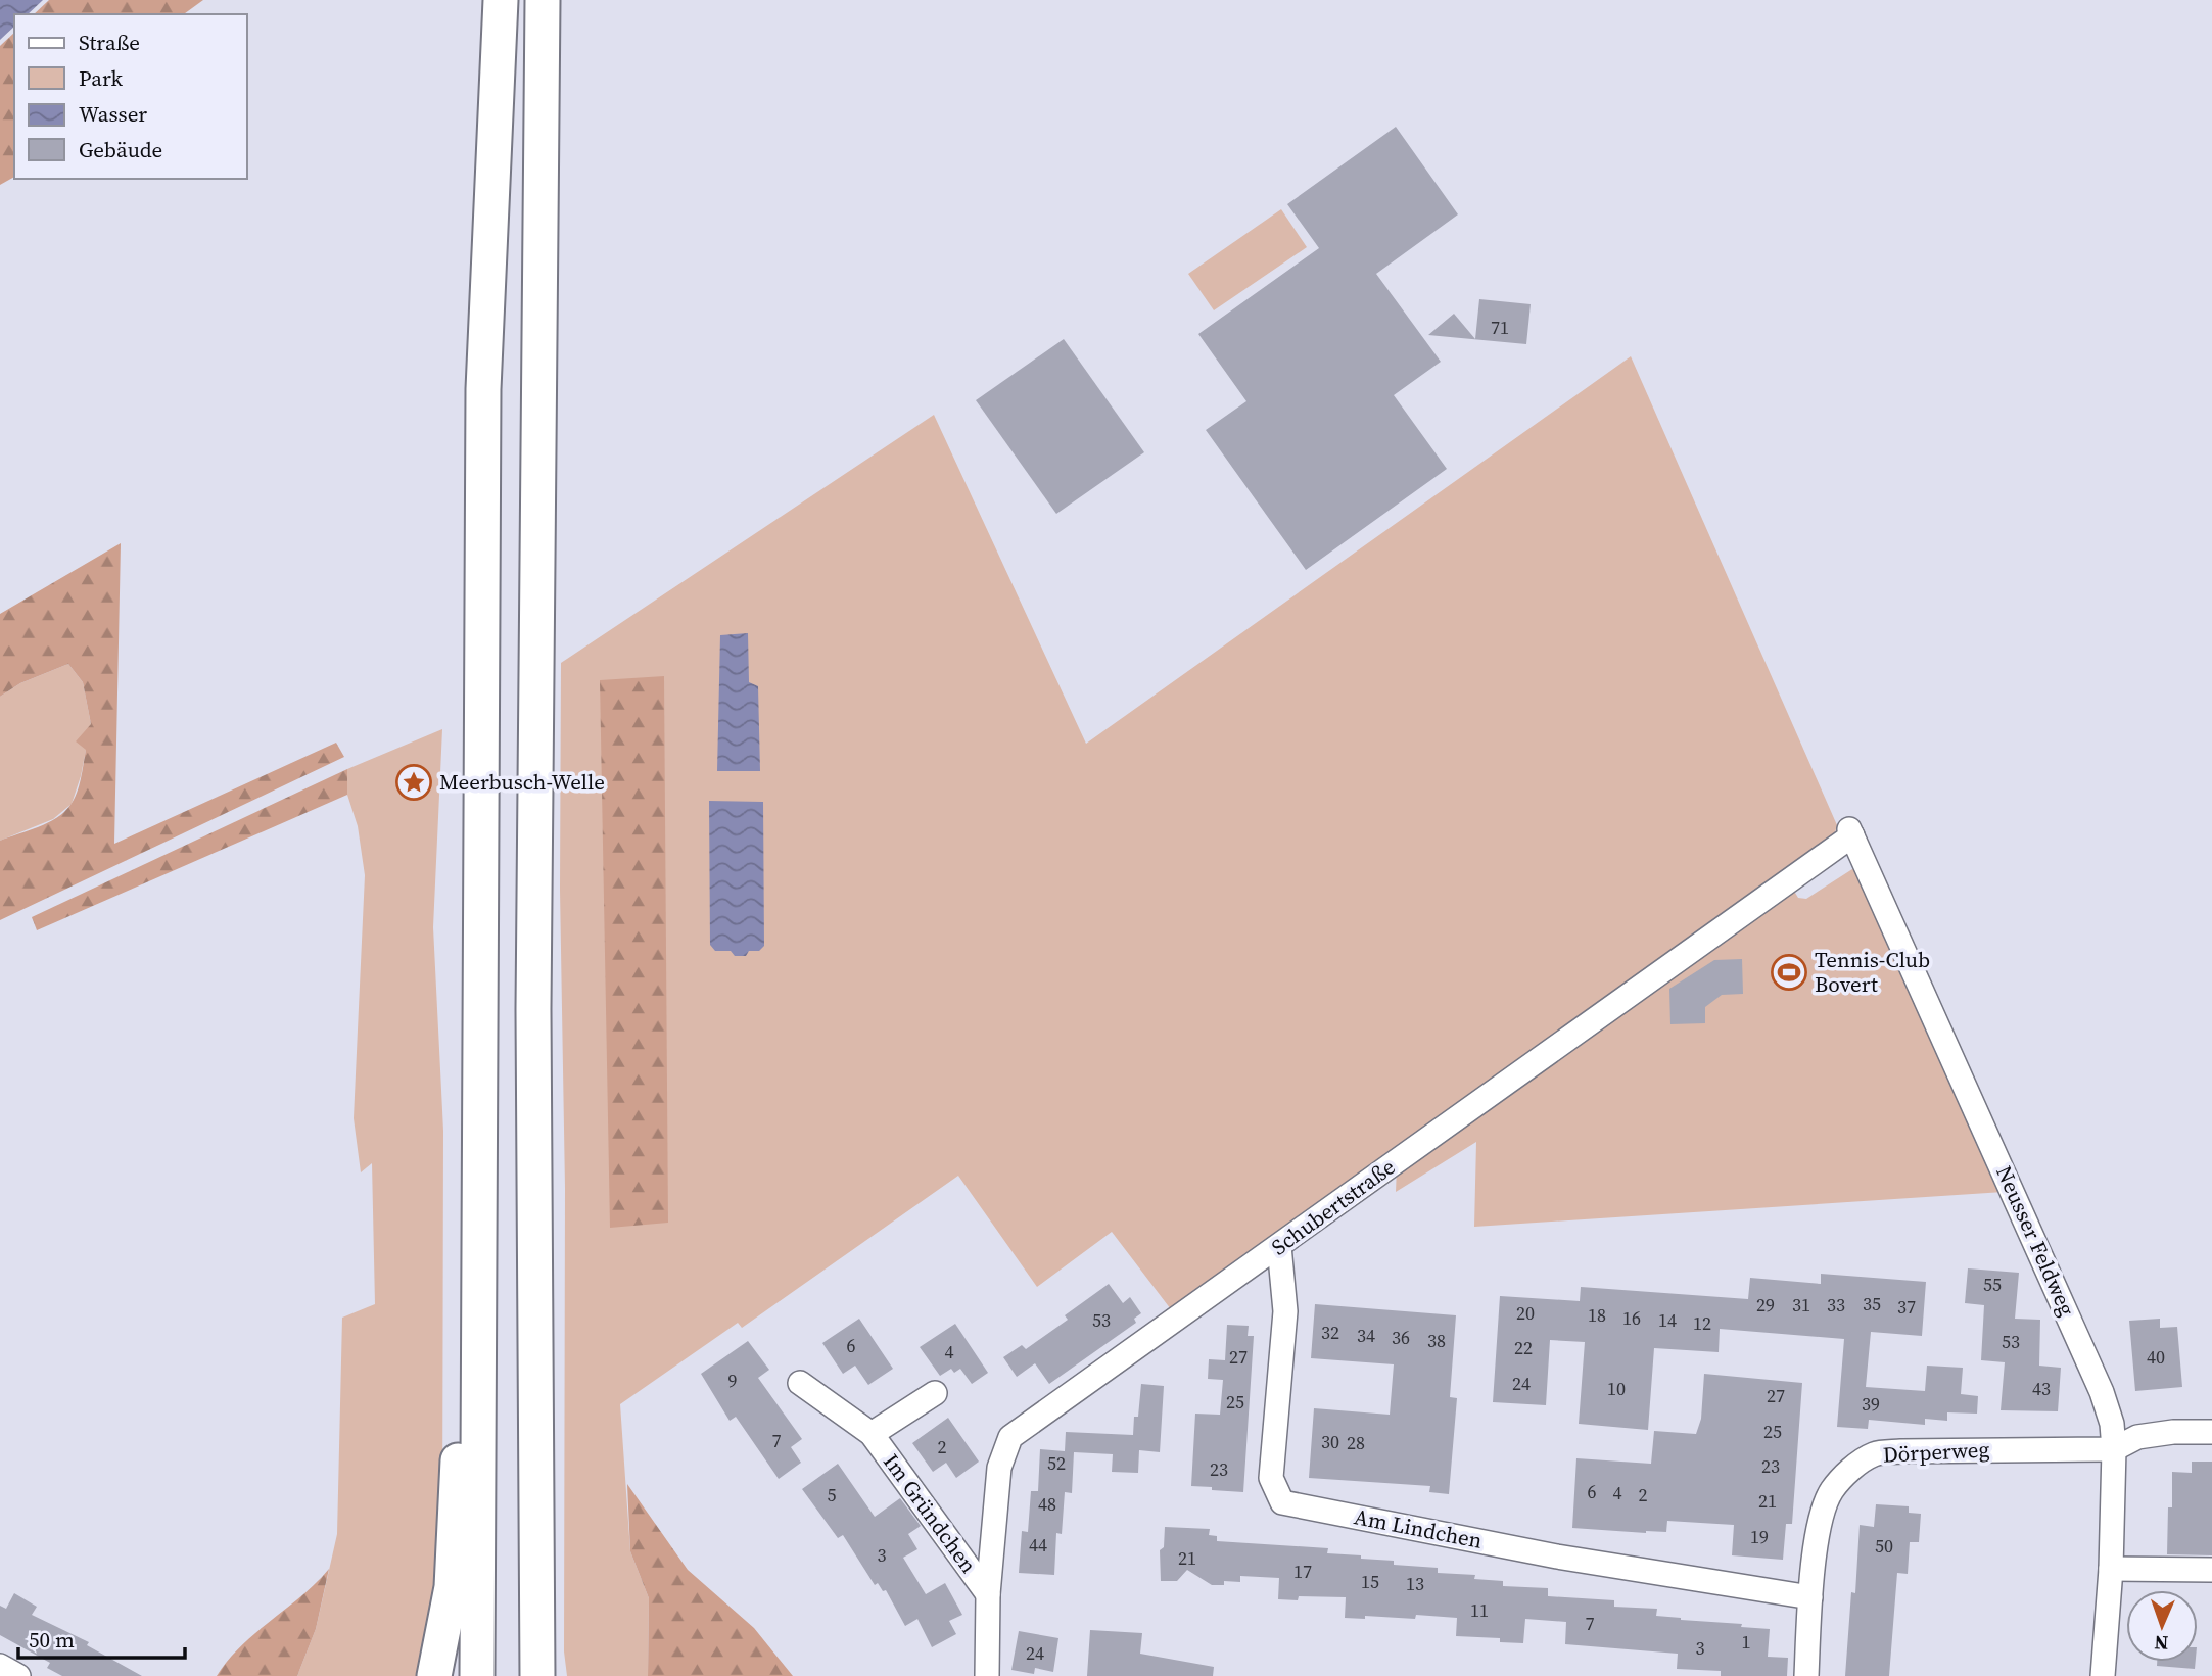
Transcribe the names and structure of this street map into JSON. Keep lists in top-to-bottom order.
{
  "streets": {
    "street": [
      "Schubertstraße",
      "Neusser Feldweg",
      "Dörperweg",
      "Im Gründchen",
      "Am Lindchen"
    ]
  },
  "crossings": [
    ["Schubertstraße", "Neusser Feldweg"],
    ["Schubertstraße", "Im Gründchen"],
    ["Schubertstraße", "Am Lindchen"],
    ["Neusser Feldweg", "Dörperweg"],
    ["Dörperweg", "Am Lindchen"]
  ],
  "places": {
    "place": ["Meerbusch-Welle"],
    "sports": ["Tennis-Club Bovert"]
  },
  "house_numbers": [
    "71",
    "55",
    "35",
    "29",
    "31",
    "33",
    "37",
    "20",
    "18",
    "16",
    "53",
    "14",
    "12",
    "32",
    "34",
    "36",
    "38",
    "53",
    "6",
    "22",
    "4",
    "27",
    "40",
    "9",
    "24",
    "10",
    "43",
    "27",
    "25",
    "39",
    "25",
    "7",
    "30",
    "28",
    "2",
    "52",
    "23",
    "23",
    "6",
    "4",
    "5",
    "2",
    "21",
    "48",
    "19",
    "44",
    "50",
    "3",
    "21",
    "17",
    "15",
    "13",
    "11",
    "7",
    "1",
    "3",
    "24"
  ],
  "legend": [
    "Straße",
    "Park",
    "Wasser",
    "Gebäude"
  ],
  "scale_bar": "50 m",
  "north": "bottom"
}
